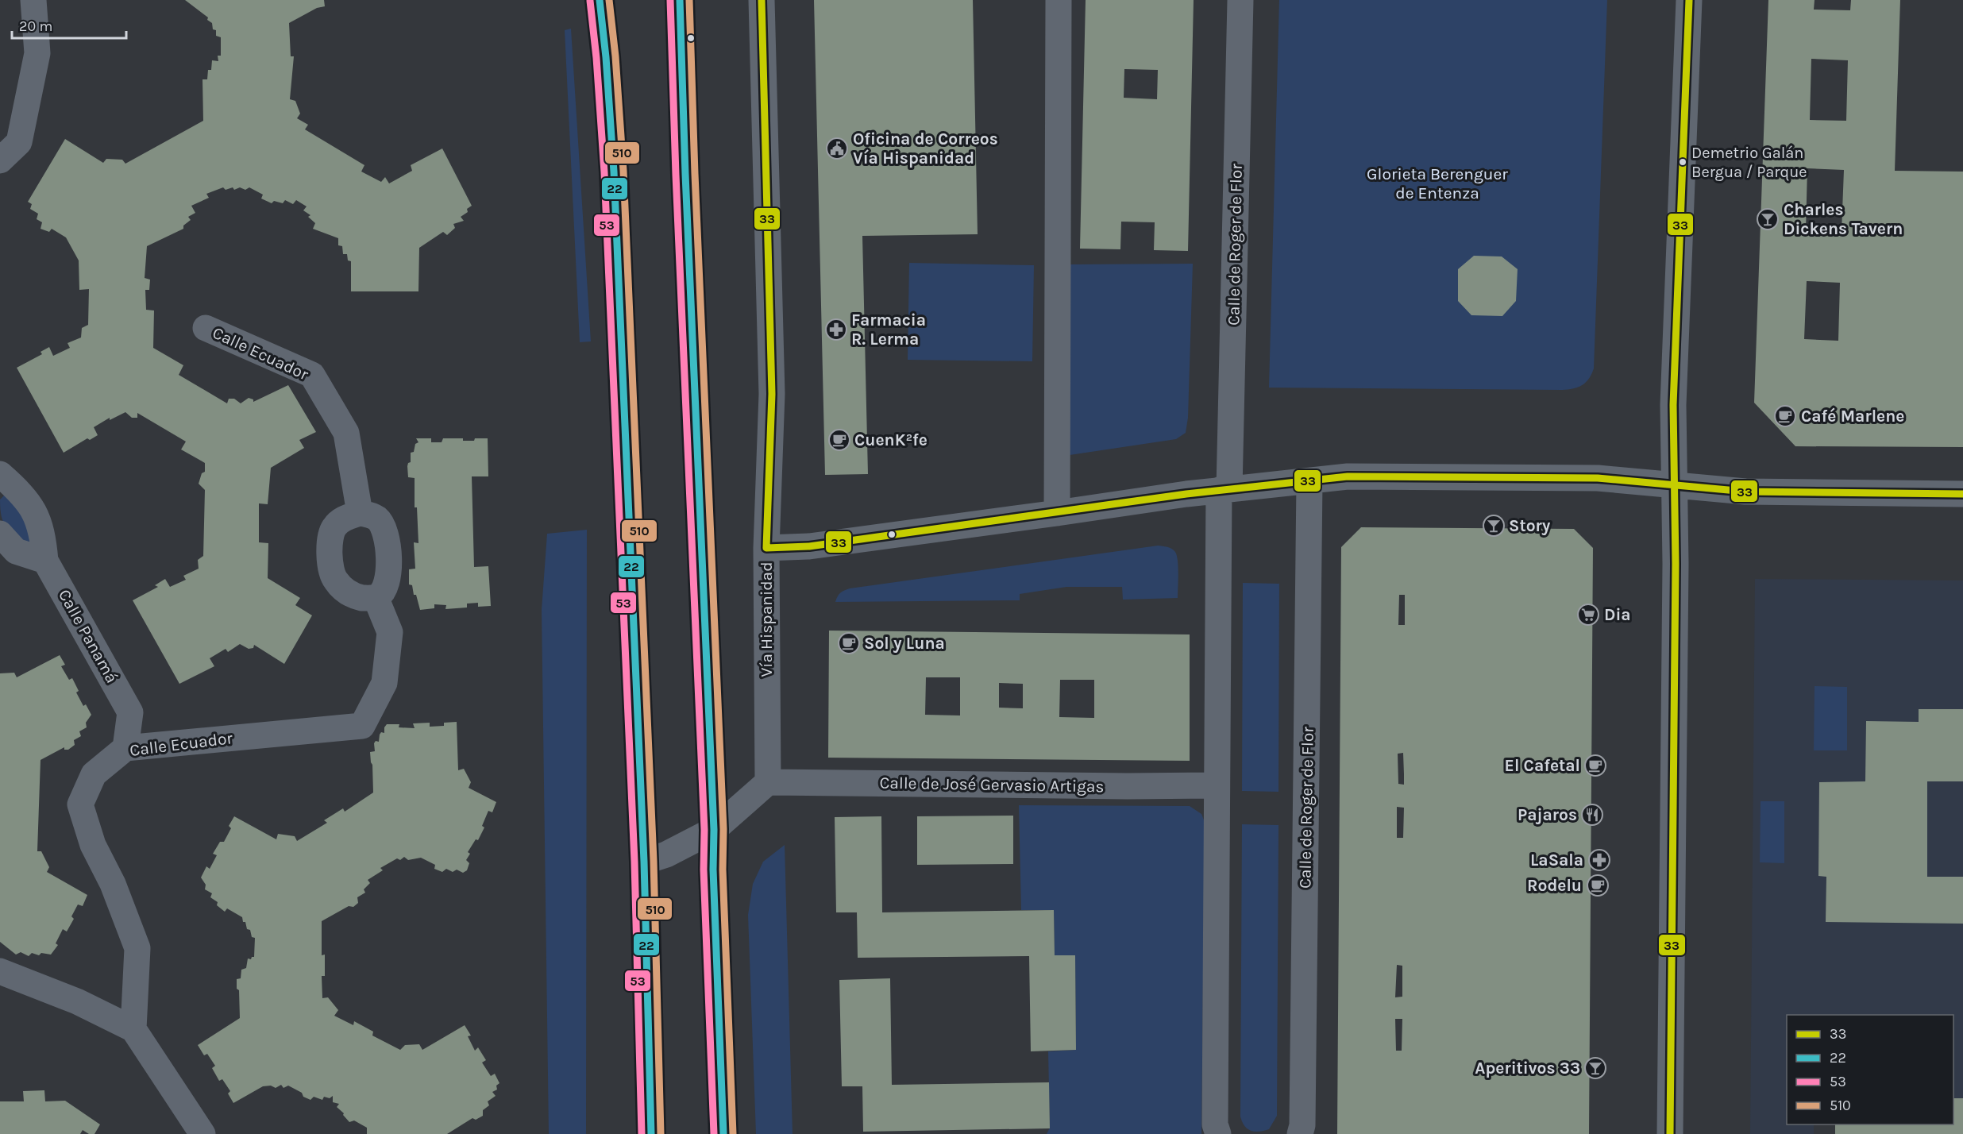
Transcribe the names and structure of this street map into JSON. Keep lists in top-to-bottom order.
{
  "streets": {
    "street": [
      "Calle de Roger de Flor",
      "Calle Ecuador",
      "Vía Hispanidad",
      "Calle Panamá",
      "Calle de José Gervasio Artigas"
    ]
  },
  "crossings": [
    ["Calle de Roger de Flor", "Calle de José Gervasio Artigas"],
    ["Calle Ecuador", "Calle Panamá"],
    ["Vía Hispanidad", "Calle de José Gervasio Artigas"]
  ],
  "parks": ["Glorieta Berenguer de Entenza"],
  "places": {
    "public building": ["Oficina de Correos Vía Hispanidad"],
    "other": ["Demetrio Galán Bergua / Parque"],
    "bar": ["Charles Dickens Tavern", "Story", "Aperitivos 33"],
    "pharmacy": ["Farmacia R. Lerma", "LaSala"],
    "cafe": [
      "Café Marlene",
      "CuenK²fe",
      "Sol y Luna",
      "El Cafetal",
      "Rodelu"
    ],
    "supermarket": ["Dia"],
    "restaurant": ["Pajaros"]
  },
  "lines": [
    "transit line 33",
    "transit line 22",
    "transit line 53",
    "transit line 510"
  ],
  "legend": [
    "33",
    "22",
    "53",
    "510"
  ],
  "scale_bar": "20 m"
}
